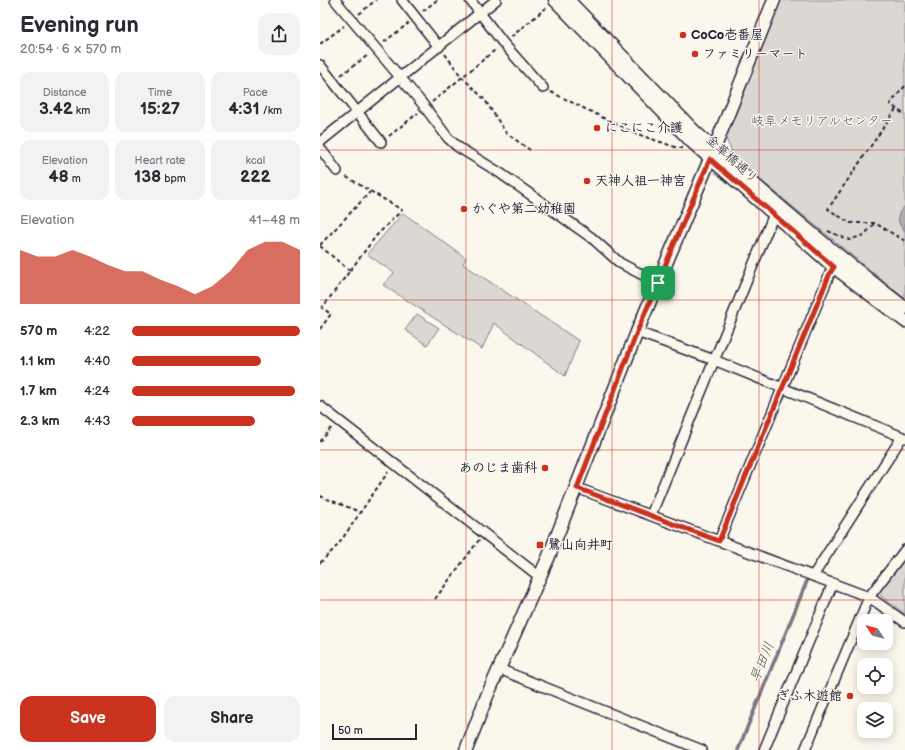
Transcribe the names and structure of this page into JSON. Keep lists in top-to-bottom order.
{
  "streets": {
    "street": ["金華橋通り"]
  },
  "water": ["早田川"],
  "parks": ["岐阜メモリアルセンター"],
  "places": {
    "other": [
      "CoCo壱番屋",
      "ファミリーマート",
      "にこにこ介護",
      "天神人祖一神宮",
      "かぐや第二幼稚園",
      "あのじま歯科",
      "ぎふ木遊館"
    ],
    "transit": ["鷺山向井町"]
  },
  "scale_bar": "50 m",
  "north": "top left",
  "page": {
    "heading": ["Evening run", "20:54 · 6 × 570 m"],
    "stats": [
      ["Distance", "3.42 km"],
      ["Time", "15:27"],
      ["Pace", "4:31 /km"],
      ["Elevation", "48 m"],
      ["Heart rate", "138 bpm"],
      ["kcal", "222"]
    ],
    "chart": ["Elevation", "41–48 m"],
    "list": [
      {
        "name": "570 m",
        "note": "4:22"
      },
      {
        "name": "1.1 km",
        "note": "4:40"
      },
      {
        "name": "1.7 km",
        "note": "4:24"
      },
      {
        "name": "2.3 km",
        "note": "4:43"
      }
    ],
    "buttons": ["Save", "Share"],
    "scale": "50 m"
  }
}
